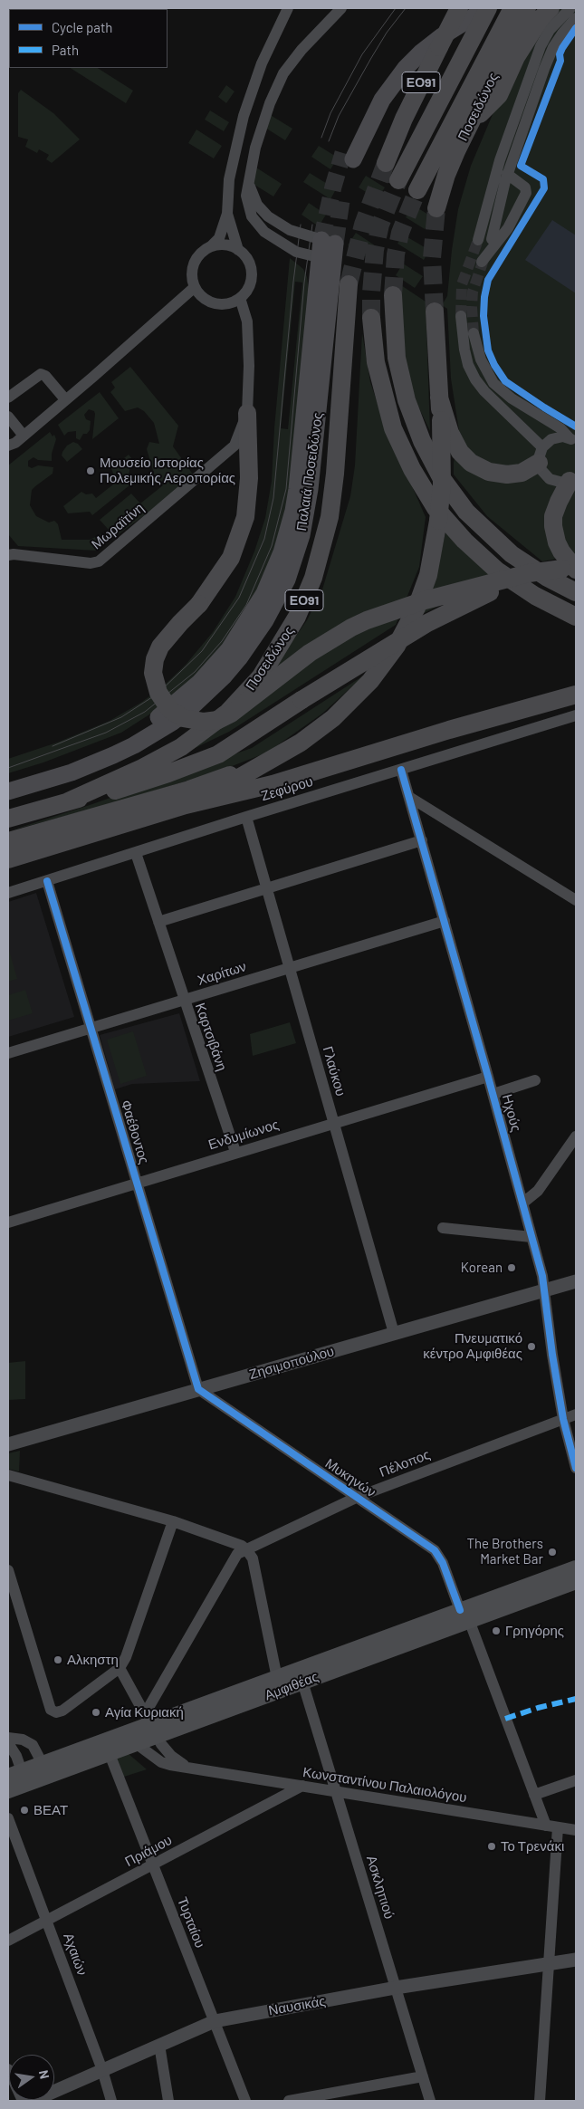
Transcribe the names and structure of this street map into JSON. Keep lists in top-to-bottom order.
{
  "streets": {
    "highway": ["ΕΟ91", "Ποσειδώνος"],
    "main road": ["Παλαιά Ποσειδώνος", "Αμφιθέας"],
    "street": [
      "Μωραϊτίνη",
      "Ζεφύρου",
      "Χαρίτων",
      "Καρτσιβάνη",
      "Γλαύκου",
      "Ηχούς",
      "Φαέθοντος",
      "Ενδυμίωνος",
      "Ζησιμοπούλου",
      "Πέλοπος",
      "Μυκηνών",
      "Κωνσταντίνου Παλαιολόγου",
      "Πριάμου",
      "Ασκληπιού",
      "Τυρταίου",
      "Αχαιών",
      "Ναυσικάς"
    ]
  },
  "crossings": [
    ["Ζεφύρου", "Καρτσιβάνη"],
    ["Ζεφύρου", "Γλαύκου"],
    ["Ζεφύρου", "Ηχούς"],
    ["Ζεφύρου", "Φαέθοντος"],
    ["Χαρίτων", "Καρτσιβάνη"],
    ["Χαρίτων", "Γλαύκου"],
    ["Χαρίτων", "Ηχούς"],
    ["Χαρίτων", "Φαέθοντος"],
    ["Καρτσιβάνη", "Ενδυμίωνος"],
    ["Γλαύκου", "Ενδυμίωνος"],
    ["Γλαύκου", "Ζησιμοπούλου"],
    ["Ηχούς", "Ενδυμίωνος"],
    ["Ηχούς", "Ζησιμοπούλου"],
    ["Ηχούς", "Πέλοπος"],
    ["Φαέθοντος", "Ενδυμίωνος"],
    ["Φαέθοντος", "Ζησιμοπούλου"],
    ["Φαέθοντος", "Μυκηνών"],
    ["Ζησιμοπούλου", "Μυκηνών"],
    ["Πέλοπος", "Μυκηνών"],
    ["Πέλοπος", "Αμφιθέας"],
    ["Πέλοπος", "Κωνσταντίνου Παλαιολόγου"],
    ["Μυκηνών", "Αμφιθέας"],
    ["Μυκηνών", "Κωνσταντίνου Παλαιολόγου"],
    ["Αμφιθέας", "Κωνσταντίνου Παλαιολόγου"],
    ["Αμφιθέας", "Ασκληπιού"],
    ["Αμφιθέας", "Τυρταίου"],
    ["Κωνσταντίνου Παλαιολόγου", "Πριάμου"],
    ["Κωνσταντίνου Παλαιολόγου", "Ασκληπιού"],
    ["Πριάμου", "Τυρταίου"],
    ["Πριάμου", "Αχαιών"],
    ["Ασκληπιού", "Ναυσικάς"],
    ["Τυρταίου", "Ναυσικάς"],
    ["Αχαιών", "Ναυσικάς"]
  ],
  "places": [
    "Μουσείο Ιστορίας Πολεμικής Αεροπορίας",
    "Korean",
    "Πνευματικό κέντρο Αμφιθέας",
    "The Brothers Market Bar",
    "Γρηγόρης",
    "Αλκηστη",
    "Αγία Κυριακή",
    "ΒΕΑΤ",
    "Το Τρενάκι"
  ],
  "legend": ["Cycle path", "Path"],
  "north": "right"
}
